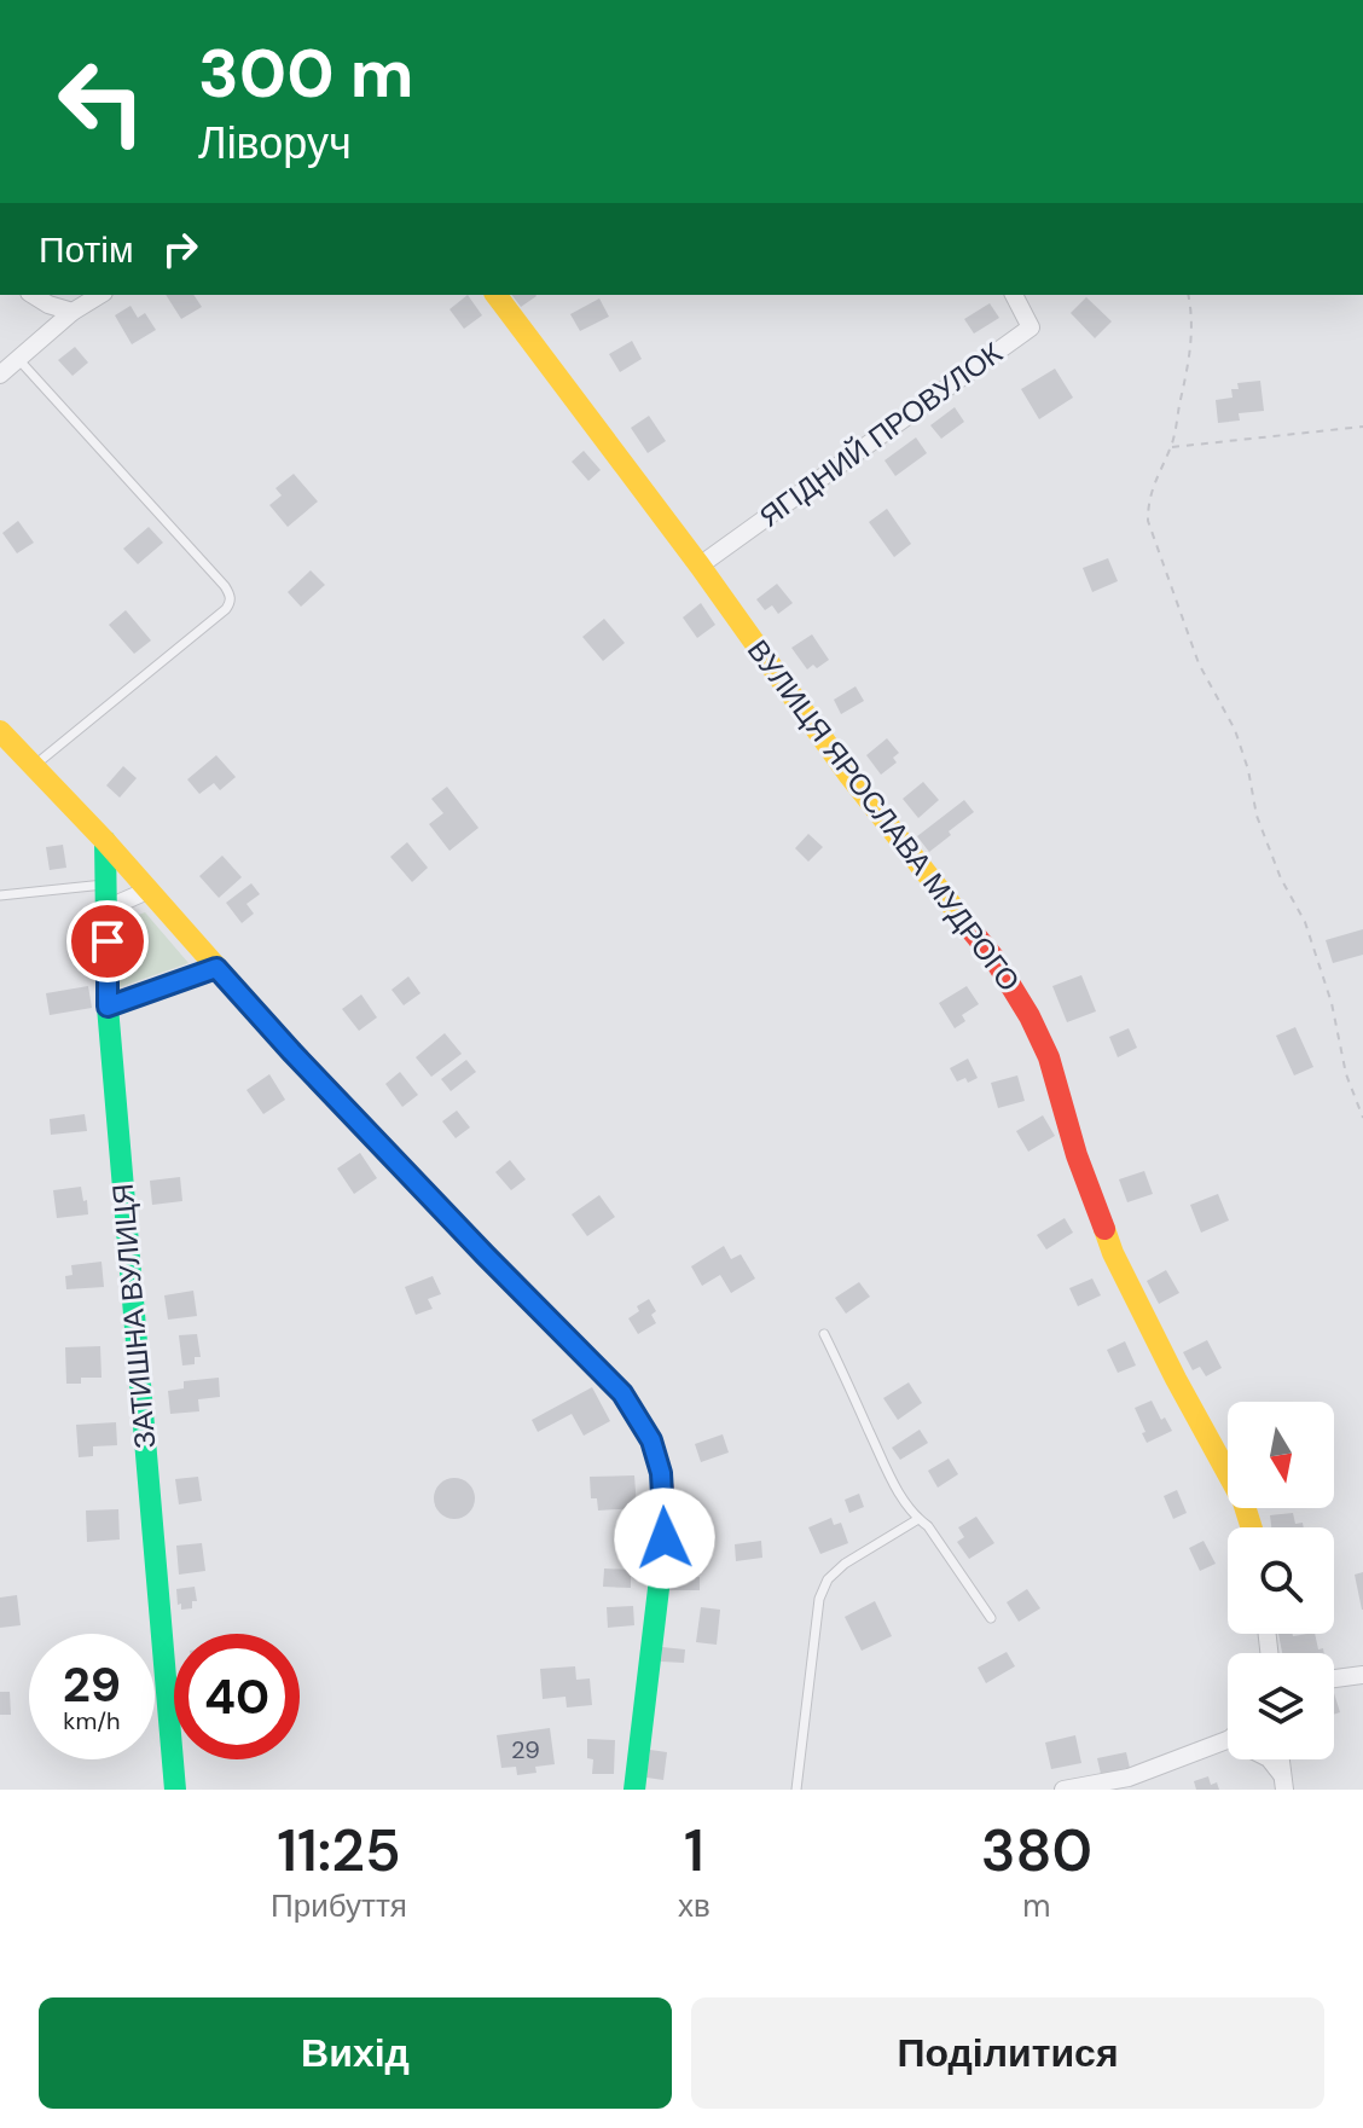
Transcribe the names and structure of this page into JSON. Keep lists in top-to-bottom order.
{
  "streets": {
    "street": ["ЯГІДНИЙ ПРОВУЛОК", "ВУЛИЦЯ ЯРОСЛАВА МУДРОГО", "ЗАТИШНА ВУЛИЦЯ"]
  },
  "crossings": [
    ["ЯГІДНИЙ ПРОВУЛОК", "ВУЛИЦЯ ЯРОСЛАВА МУДРОГО"]
  ],
  "house_numbers": ["29"],
  "north": "bottom",
  "page": {
    "turn": ["300 m", "Ліворуч"],
    "then": "Потім",
    "speed": "29 km/h",
    "limit": "40",
    "eta": [
      "11:25",
      "Прибуття",
      "1",
      "хв",
      "380",
      "m"
    ],
    "buttons": ["Вихід", "Поділитися"]
  }
}
